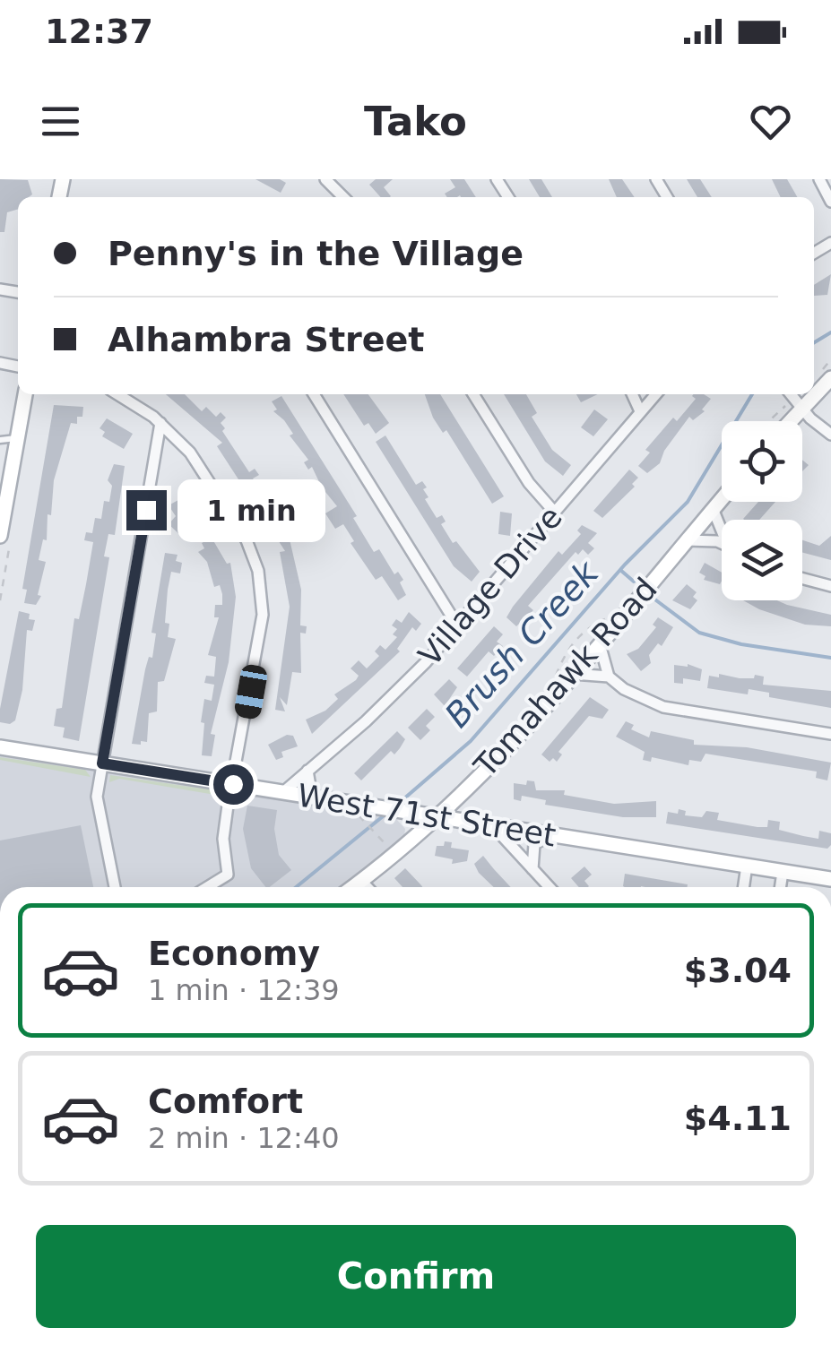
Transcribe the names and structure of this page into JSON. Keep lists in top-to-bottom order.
{
  "streets": {
    "street": ["Village Drive", "Tomahawk Road", "West 71st Street"]
  },
  "crossings": [
    ["Village Drive", "West 71st Street"],
    ["Tomahawk Road", "West 71st Street"]
  ],
  "water": ["Brush Creek"],
  "page": {
    "status": "12:37",
    "header": "Tako",
    "banner": ["Penny's in the Village", "Alhambra Street"],
    "bubble": "1 min",
    "list": [
      {
        "name": "Economy",
        "note": "1 min · 12:39",
        "value": "$3.04"
      },
      {
        "name": "Comfort",
        "note": "2 min · 12:40",
        "value": "$4.11"
      }
    ],
    "buttons": "Confirm"
  }
}
